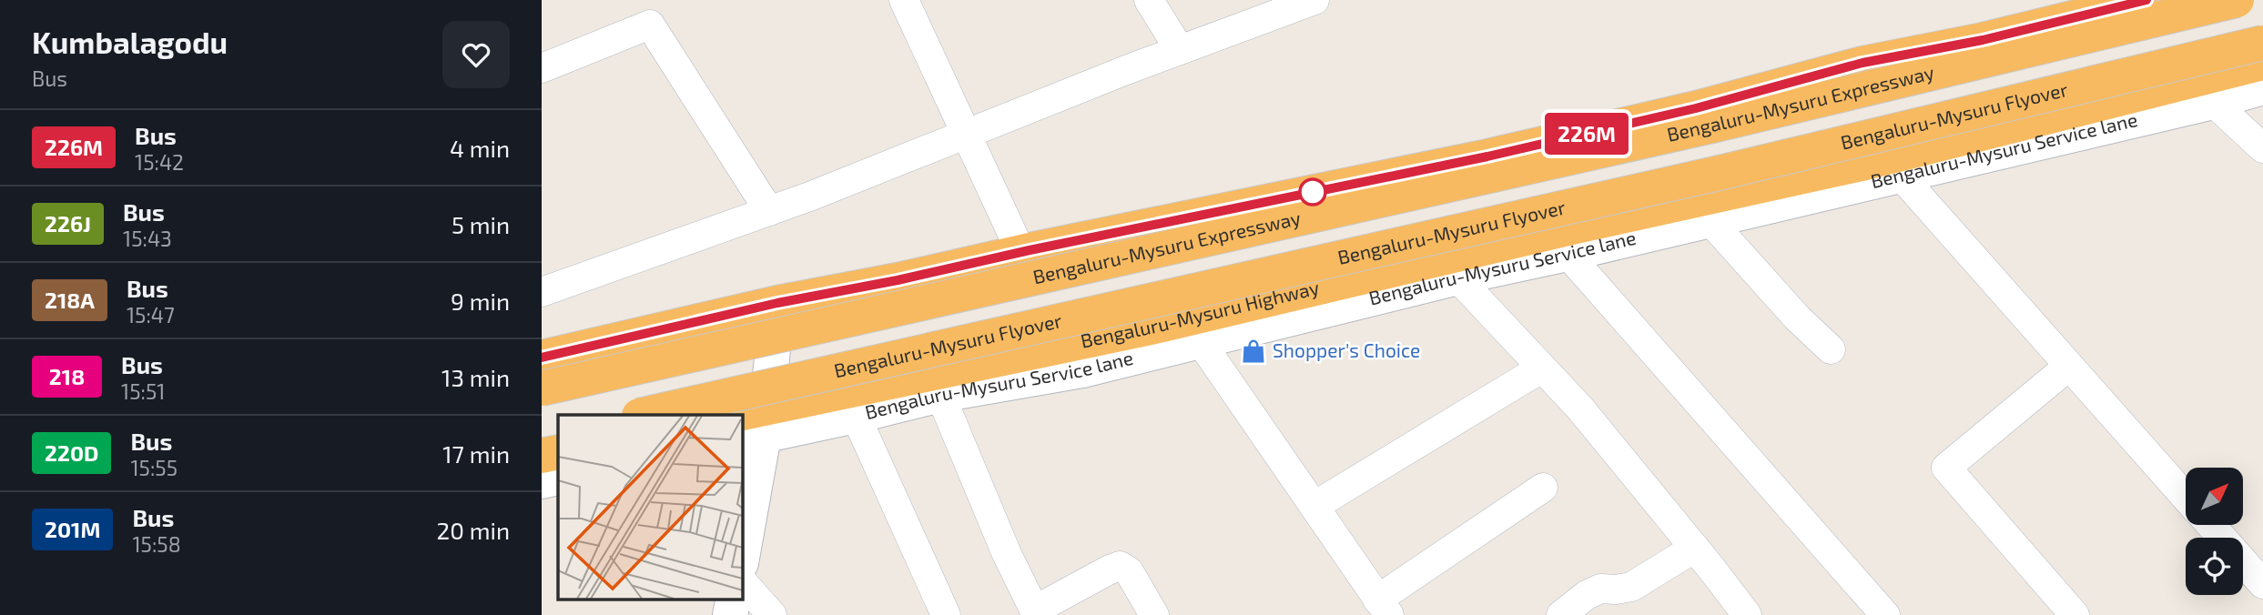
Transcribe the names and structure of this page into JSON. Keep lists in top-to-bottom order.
{
  "streets": {
    "highway": ["Bengaluru-Mysuru Expressway", "Bengaluru-Mysuru Flyover", "Bengaluru-Mysuru Highway"],
    "street": ["Bengaluru-Mysuru Service lane"]
  },
  "crossings": [
    ["Bengaluru-Mysuru Service lane", "Bengaluru-Mysuru Highway"]
  ],
  "places": {
    "shop": ["Shopper's Choice"]
  },
  "lines": ["bus line 226M"],
  "north": "top right",
  "page": {
    "heading": ["Kumbalagodu", "Bus"],
    "on_map": "226M",
    "list": [
      {
        "mark": "226M",
        "name": "Bus",
        "note": "15:42",
        "value": "4 min"
      },
      {
        "mark": "226J",
        "name": "Bus",
        "note": "15:43",
        "value": "5 min"
      },
      {
        "mark": "218A",
        "name": "Bus",
        "note": "15:47",
        "value": "9 min"
      },
      {
        "mark": "218",
        "name": "Bus",
        "note": "15:51",
        "value": "13 min"
      },
      {
        "mark": "220D",
        "name": "Bus",
        "note": "15:55",
        "value": "17 min"
      },
      {
        "mark": "201M",
        "name": "Bus",
        "note": "15:58",
        "value": "20 min"
      }
    ]
  }
}
